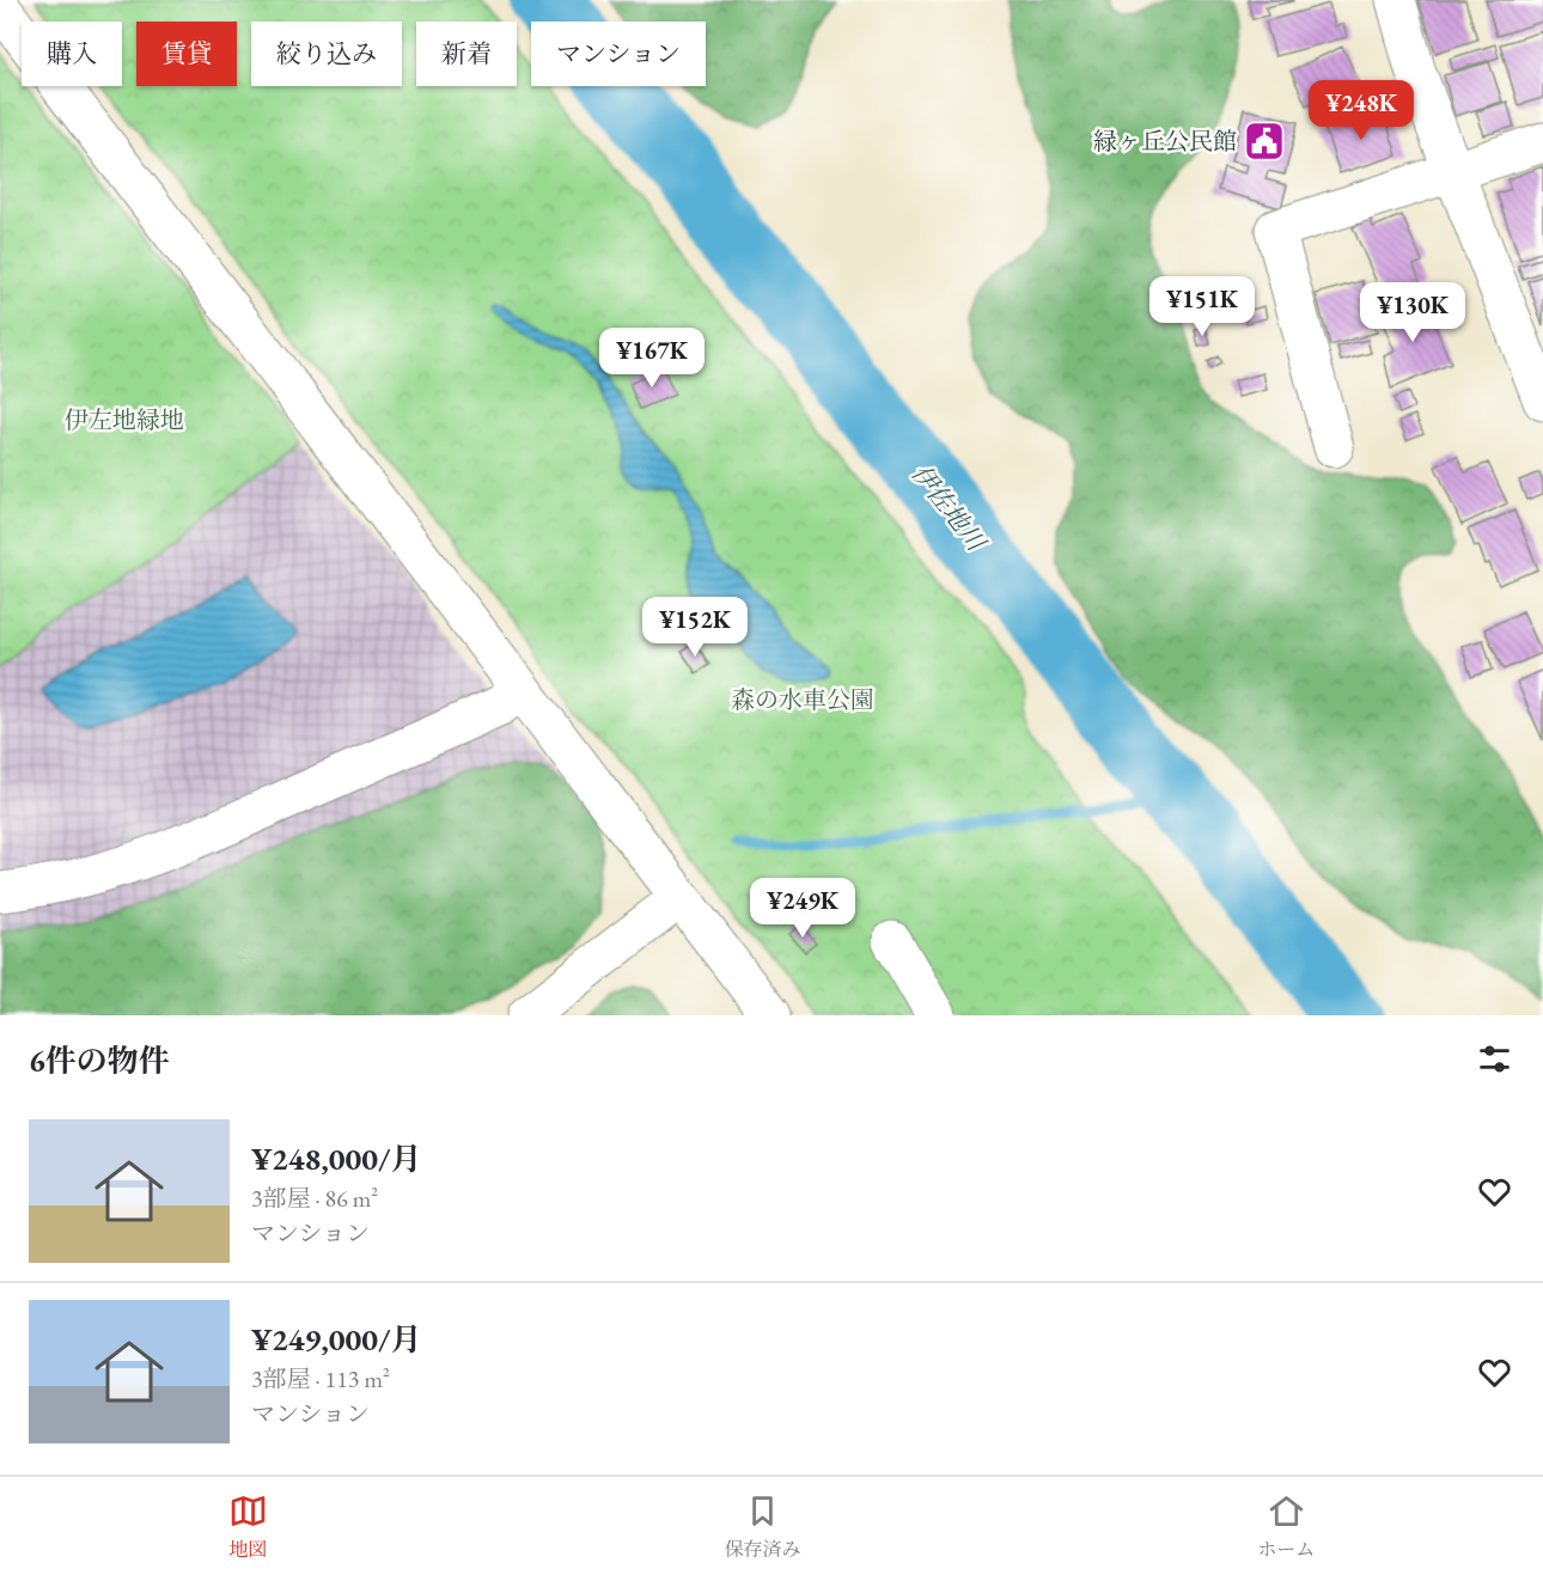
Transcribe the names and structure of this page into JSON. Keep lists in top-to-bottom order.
{
  "water": ["伊佐地川"],
  "parks": ["伊左地緑地", "森の水車公園"],
  "places": {
    "public building": ["緑ヶ丘公民館"]
  },
  "page": {
    "chip": [
      "購入",
      "賃貸",
      "絞り込み",
      "新着",
      "マンション"
    ],
    "price": [
      "¥248K",
      "¥151K",
      "¥130K",
      "¥167K",
      "¥152K",
      "¥249K"
    ],
    "heading": "6件の物件",
    "list": [
      {
        "name": "¥248,000/月",
        "note": "3部屋 · 86 m² · マンション"
      },
      {
        "name": "¥249,000/月",
        "note": "3部屋 · 113 m² · マンション"
      }
    ],
    "tabs": ["地図", "保存済み", "ホーム"]
  }
}
